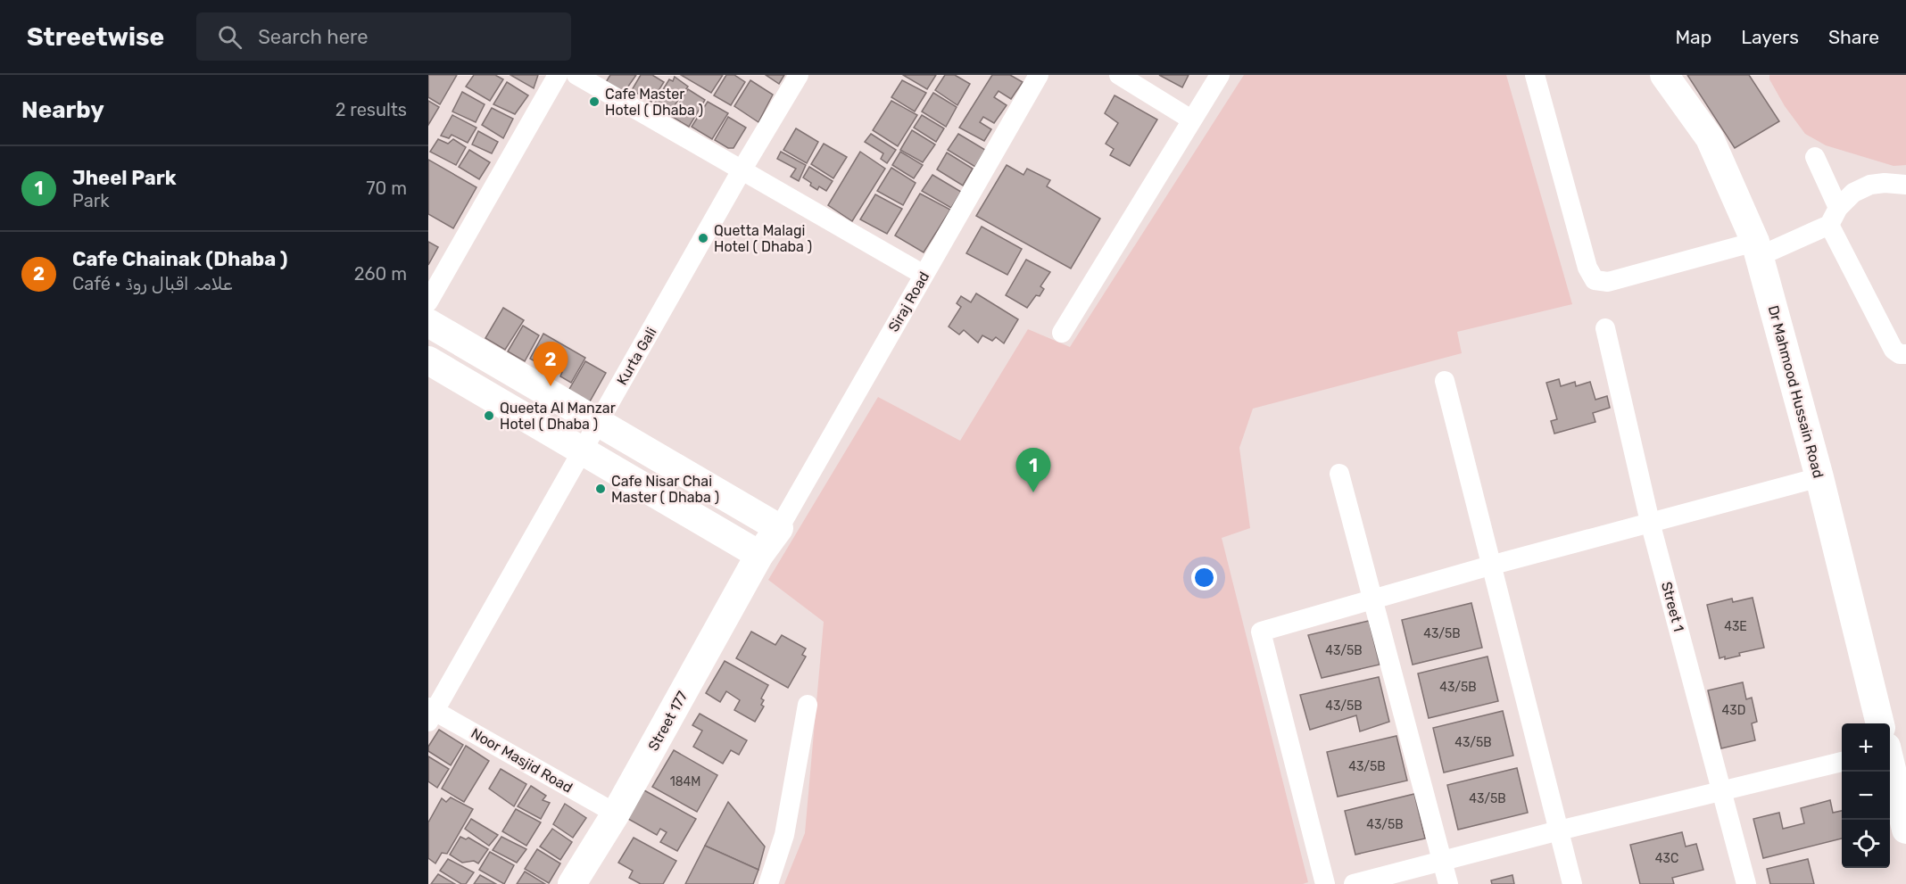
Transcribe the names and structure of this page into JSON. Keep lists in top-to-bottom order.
{
  "streets": {
    "street": [
      "Siraj Road",
      "Kurta Gali",
      "Dr Mahmood Hussain Road",
      "Street 1",
      "Street 177",
      "Noor Masjid Road"
    ]
  },
  "crossings": [
    ["Siraj Road", "Street 177"],
    ["Kurta Gali", "Noor Masjid Road"],
    ["Street 177", "Noor Masjid Road"]
  ],
  "places": [
    "Cafe Master Hotel ( Dhaba )",
    "Quetta Malagi Hotel ( Dhaba )",
    "Queeta Al Manzar Hotel ( Dhaba )",
    "Cafe Nisar Chai Master ( Dhaba )"
  ],
  "house_numbers": [
    "43E",
    "43/5B",
    "43/5B",
    "43/5B",
    "43/5B",
    "43D",
    "43/5B",
    "43/5B",
    "184M",
    "43/5B",
    "43/5B",
    "43C"
  ],
  "page": {
    "header": "Streetwise",
    "search": "Search here",
    "nav": ["Map", "Layers", "Share"],
    "heading": ["Nearby", "2 results"],
    "list": [
      {
        "mark": "1",
        "name": "Jheel Park",
        "note": "Park",
        "value": "70 m"
      },
      {
        "mark": "2",
        "name": "Cafe Chainak (Dhaba )",
        "note": "Café · علامہ اقبال روڈ",
        "value": "260 m"
      }
    ],
    "pins": ["2", "1"],
    "map_buttons": ["+", "−"]
  }
}
